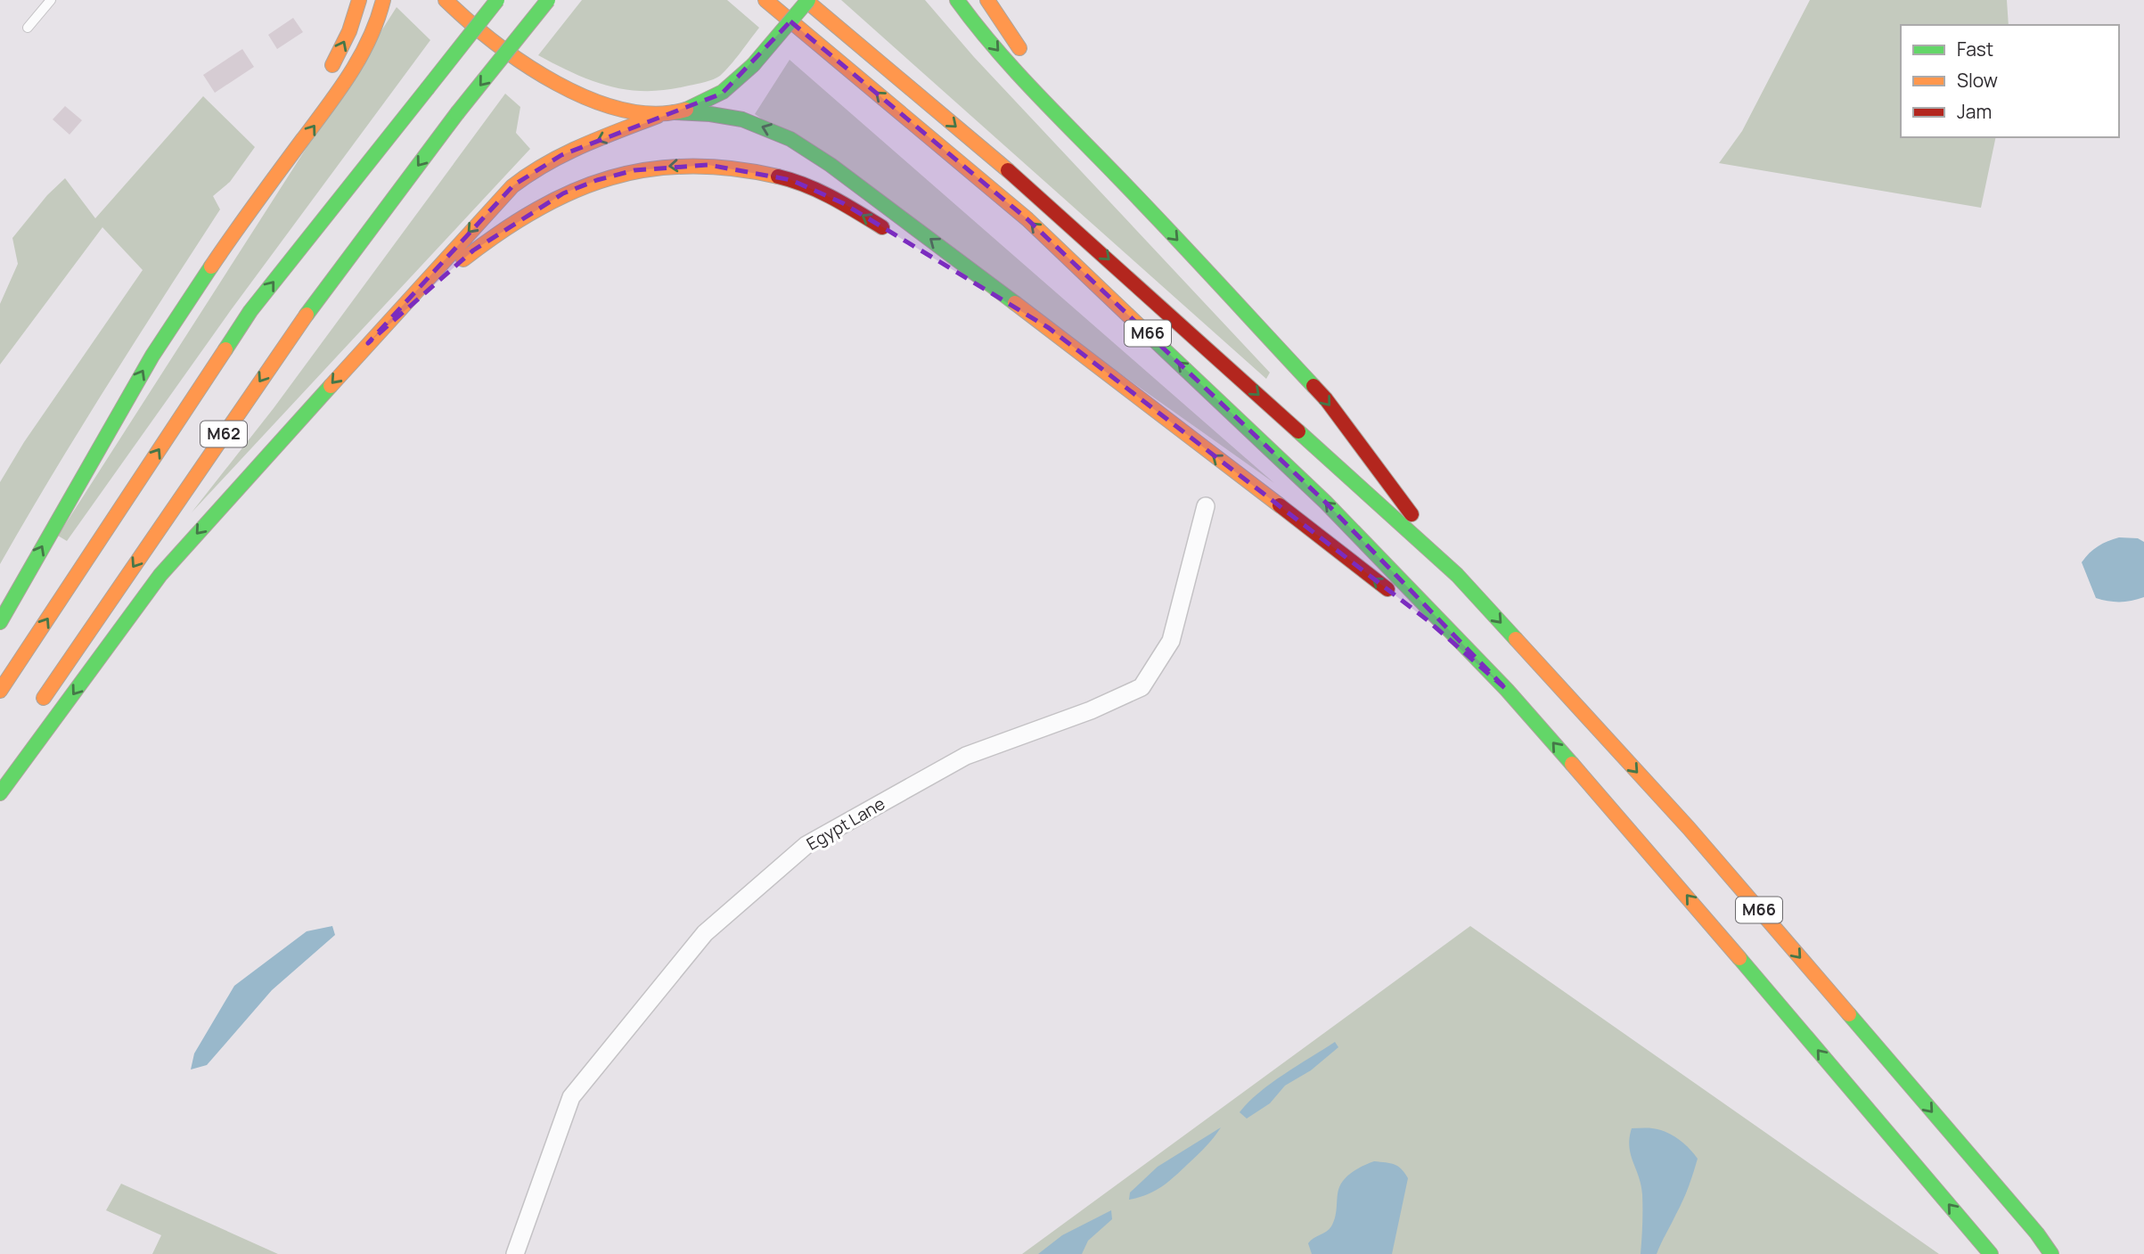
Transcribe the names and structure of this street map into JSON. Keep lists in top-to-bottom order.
{
  "streets": {
    "highway": ["M66", "M62"],
    "street": ["Egypt Lane"]
  },
  "legend": ["Fast", "Slow", "Jam"]
}
